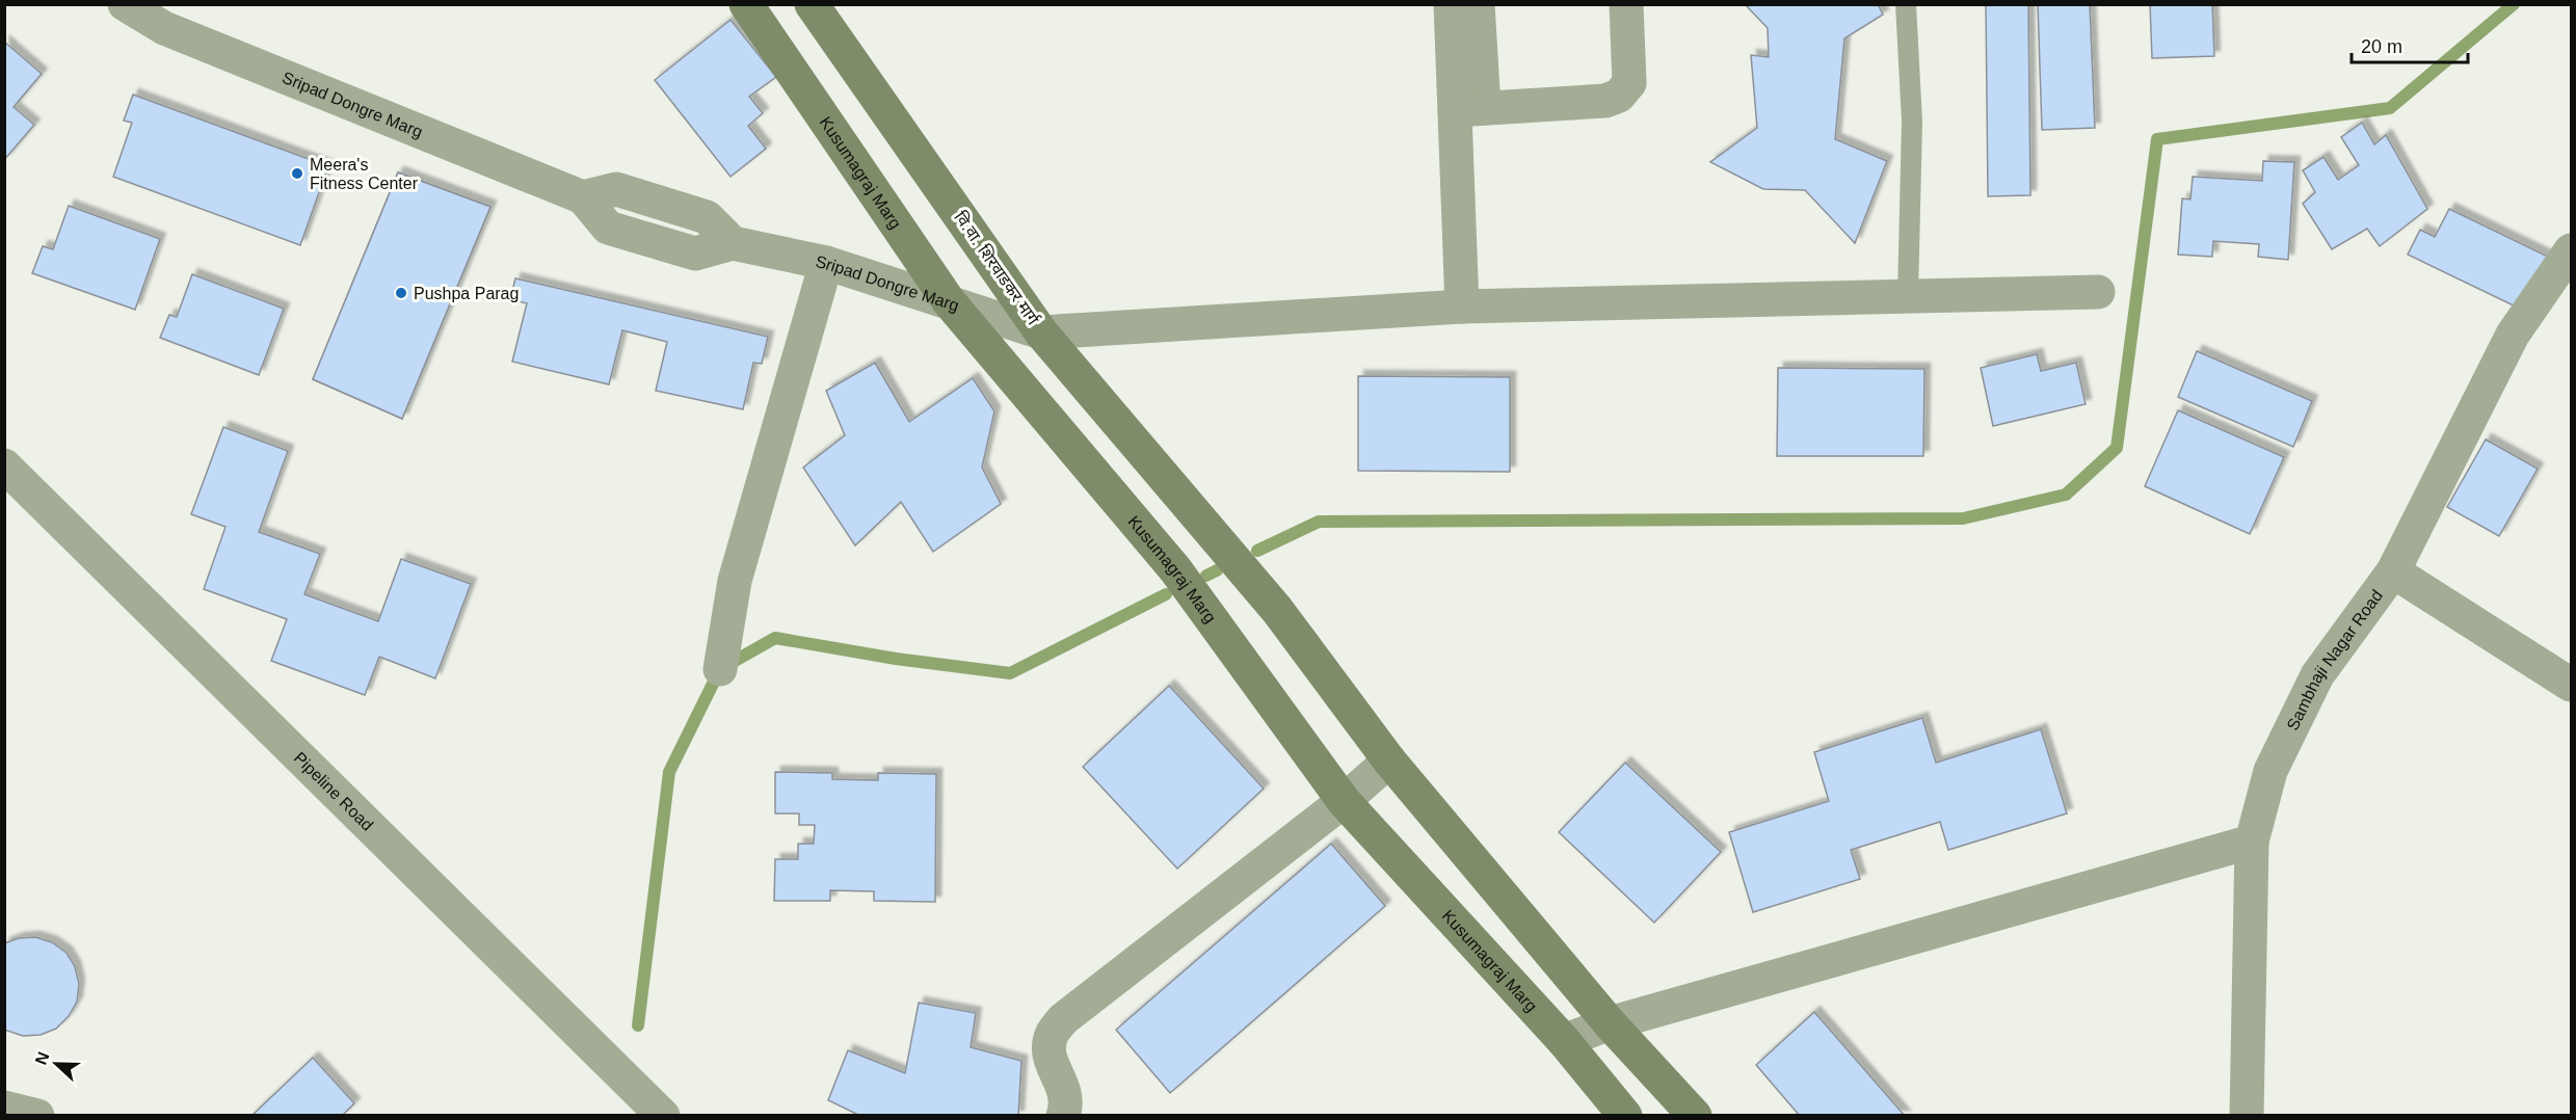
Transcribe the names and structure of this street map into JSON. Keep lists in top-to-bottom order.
{
  "streets": {
    "street": [
      "Sripad Dongre Marg",
      "Kusumagraj Marg",
      "वि.वा. शिरवाडकर मार्ग",
      "Sambhaji Nagar Road",
      "Pipeline Road"
    ]
  },
  "crossings": [
    ["Sripad Dongre Marg", "Kusumagraj Marg"],
    ["Sripad Dongre Marg", "वि.वा. शिरवाडकर मार्ग"]
  ],
  "places": ["Meera's Fitness Center", "Pushpa Parag"],
  "scale_bar": "20 m",
  "north": "left"
}
